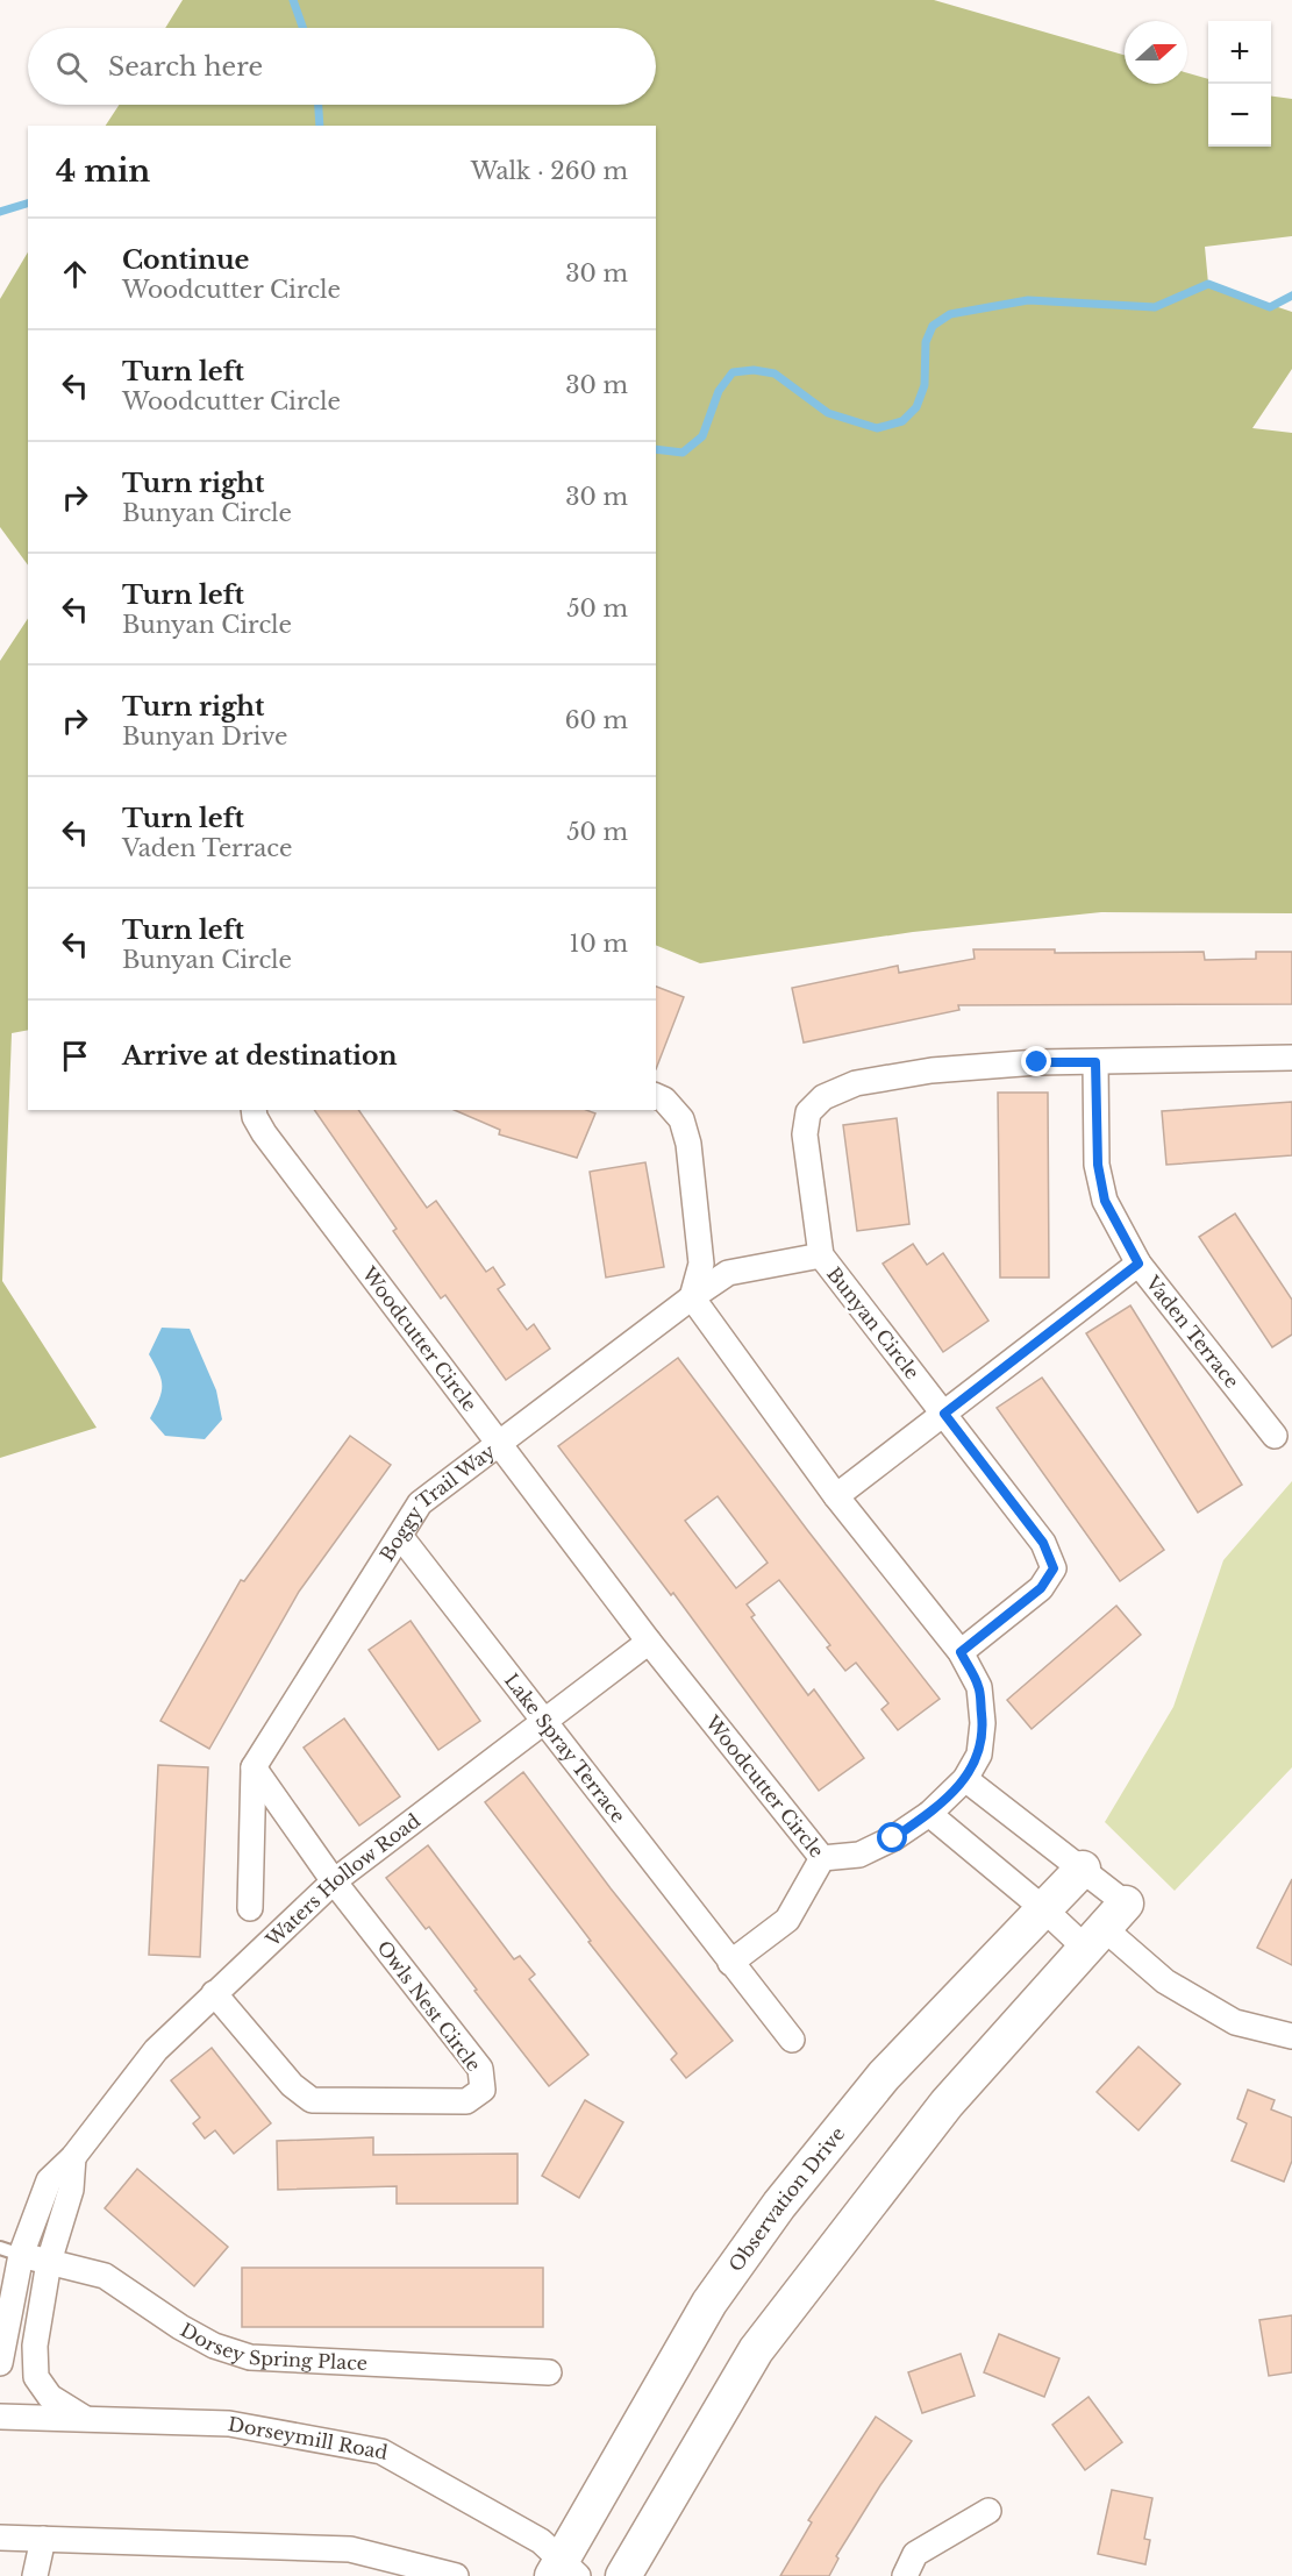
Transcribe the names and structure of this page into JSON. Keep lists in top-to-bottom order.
{
  "streets": {
    "street": [
      "Bunyan Circle",
      "Vaden Terrace",
      "Woodcutter Circle",
      "Boggy Trail Way",
      "Lake Spray Terrace",
      "Waters Hollow Road",
      "Owls Nest Circle",
      "Observation Drive",
      "Dorsey Spring Place",
      "Dorseymill Road"
    ]
  },
  "crossings": [
    ["Bunyan Circle", "Vaden Terrace"],
    ["Bunyan Circle", "Woodcutter Circle"],
    ["Bunyan Circle", "Boggy Trail Way"],
    ["Woodcutter Circle", "Boggy Trail Way"],
    ["Woodcutter Circle", "Waters Hollow Road"],
    ["Boggy Trail Way", "Lake Spray Terrace"],
    ["Boggy Trail Way", "Owls Nest Circle"],
    ["Lake Spray Terrace", "Waters Hollow Road"],
    ["Waters Hollow Road", "Owls Nest Circle"],
    ["Waters Hollow Road", "Dorsey Spring Place"],
    ["Observation Drive", "Dorseymill Road"]
  ],
  "north": "right",
  "page": {
    "map_buttons": ["+", "−"],
    "search": "Search here",
    "heading": ["4 min", "Walk · 260 m"],
    "list": [
      ["Continue", "Woodcutter Circle", "30 m"],
      ["Turn left", "Woodcutter Circle", "30 m"],
      ["Turn right", "Bunyan Circle", "30 m"],
      ["Turn left", "Bunyan Circle", "50 m"],
      ["Turn right", "Bunyan Drive", "60 m"],
      ["Turn left", "Vaden Terrace", "50 m"],
      ["Turn left", "Bunyan Circle", "10 m"],
      "Arrive at destination"
    ]
  }
}
